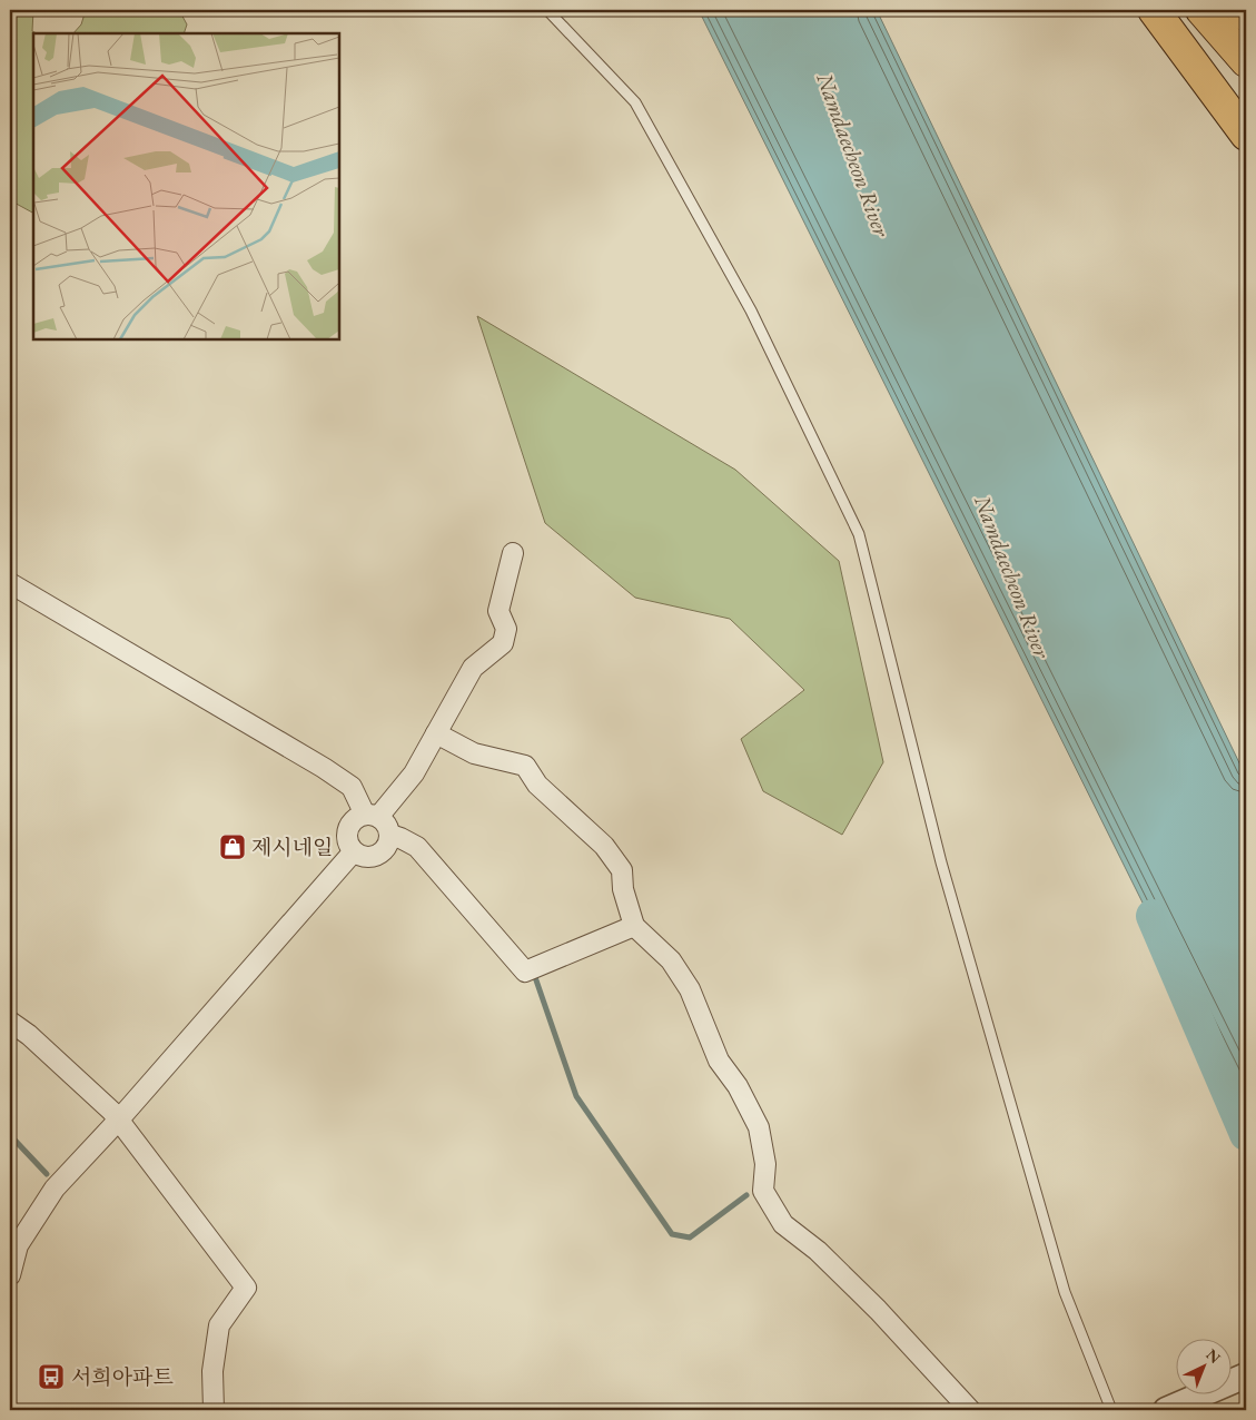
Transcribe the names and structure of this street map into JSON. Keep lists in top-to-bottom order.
{
  "water": ["Namdaecheon River"],
  "places": {
    "shop": ["제시네일"],
    "bus stop": ["서희아파트"]
  },
  "north": "top right"
}
